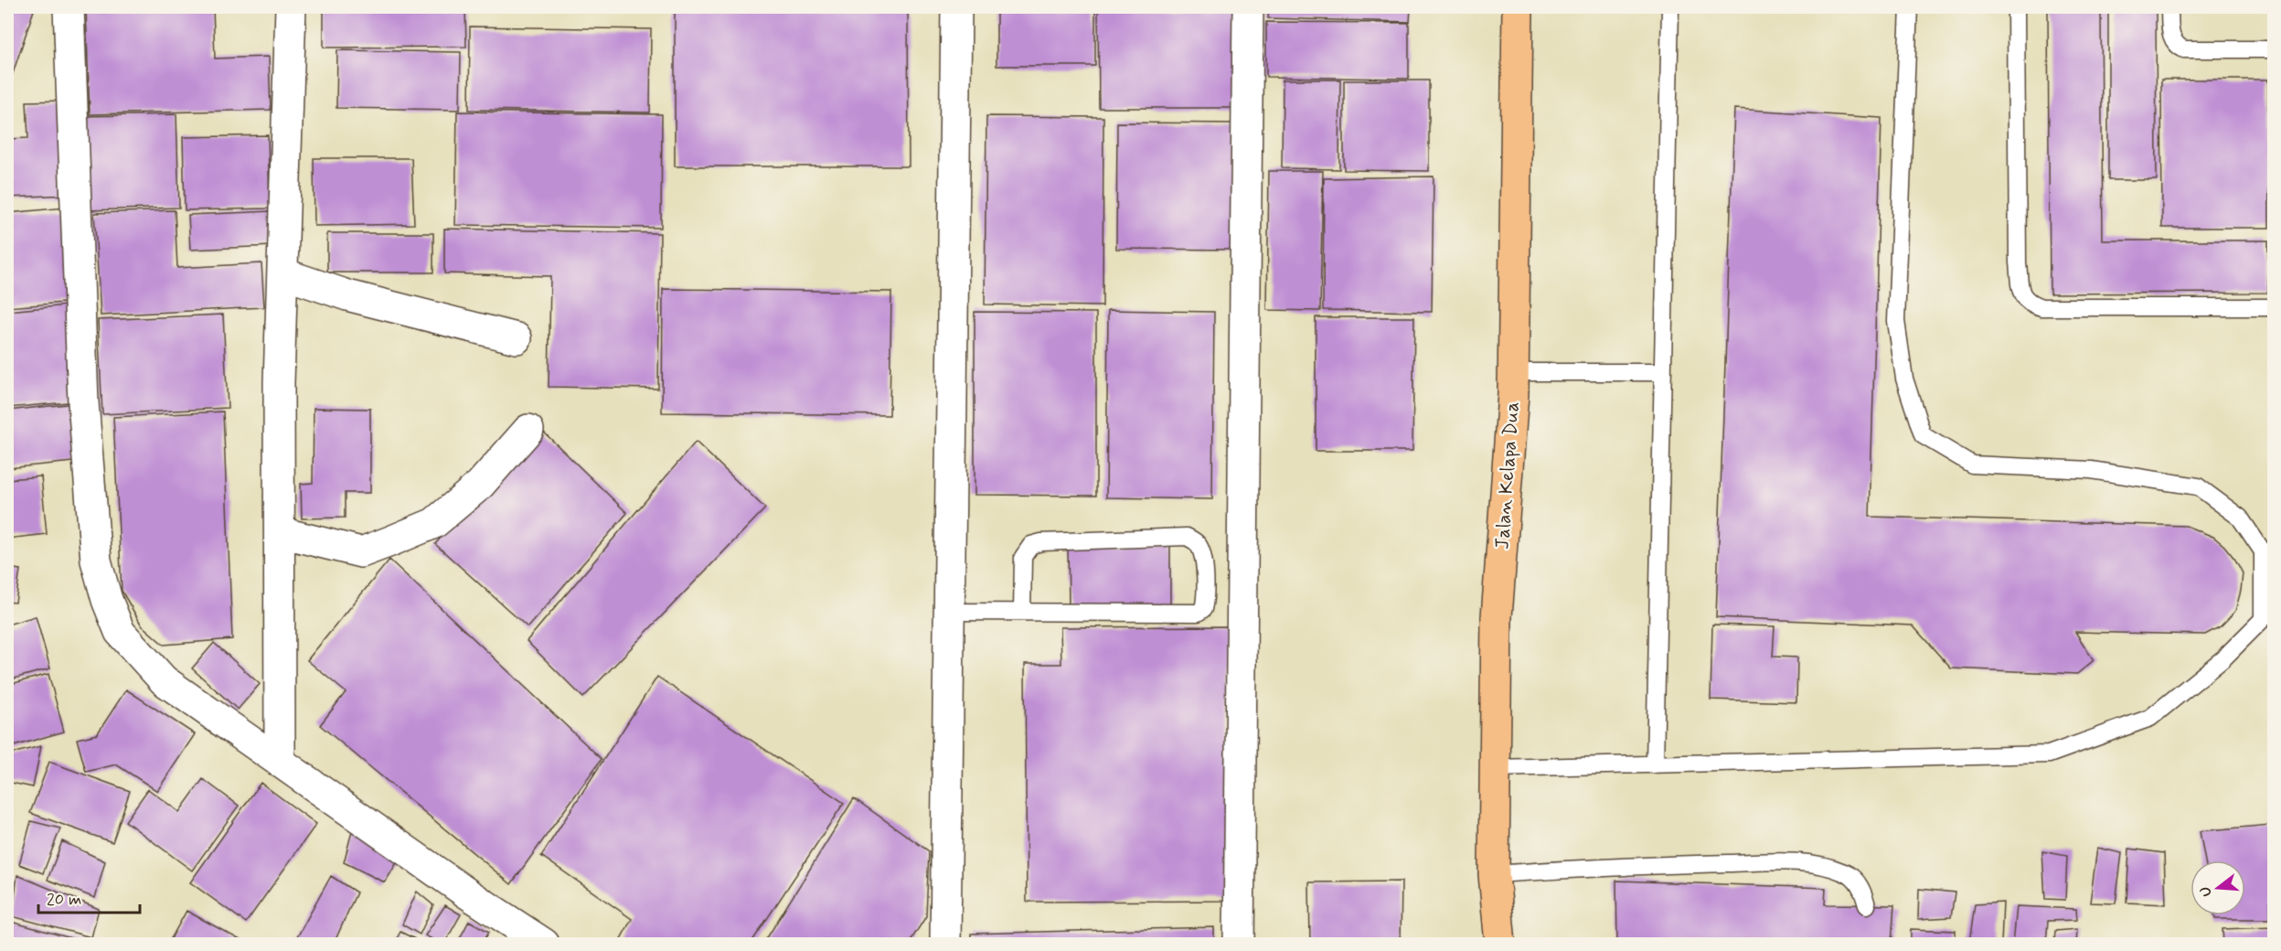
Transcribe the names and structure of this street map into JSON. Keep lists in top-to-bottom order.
{
  "streets": {
    "highway": ["Jalan Kelapa Dua"]
  },
  "scale_bar": "20 m",
  "north": "left"
}
